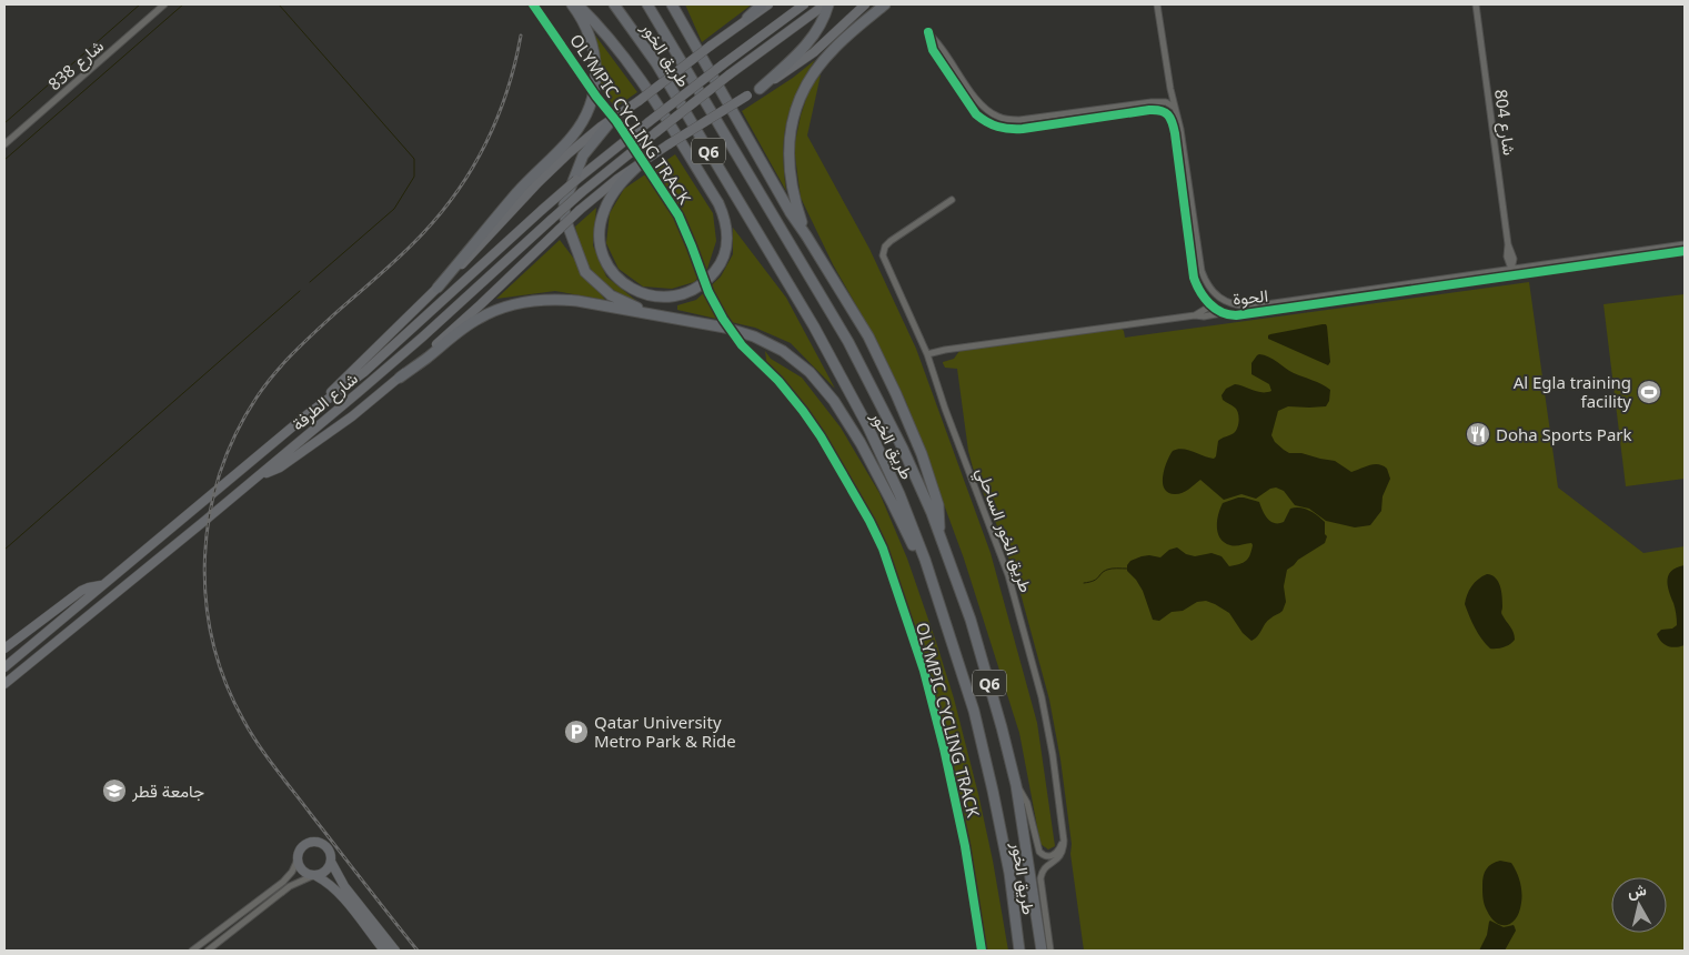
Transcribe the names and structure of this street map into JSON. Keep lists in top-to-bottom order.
{
  "streets": {
    "highway": ["طريق الخور", "Q6"],
    "main road": ["شارع الطرفة"],
    "street": [
      "شارع 838",
      "شارع 804",
      "الحوة",
      "طريق الخور الساحلي"
    ],
    "cycle path": ["OLYMPIC CYCLING TRACK"]
  },
  "crossings": [
    ["شارع 804", "الحوة"]
  ],
  "places": {
    "sports": ["Al Egla training facility"],
    "restaurant": ["Doha Sports Park"],
    "parking": ["Qatar University Metro Park & Ride"],
    "school or university": ["جامعة قطر"]
  },
  "north": "top"
}
